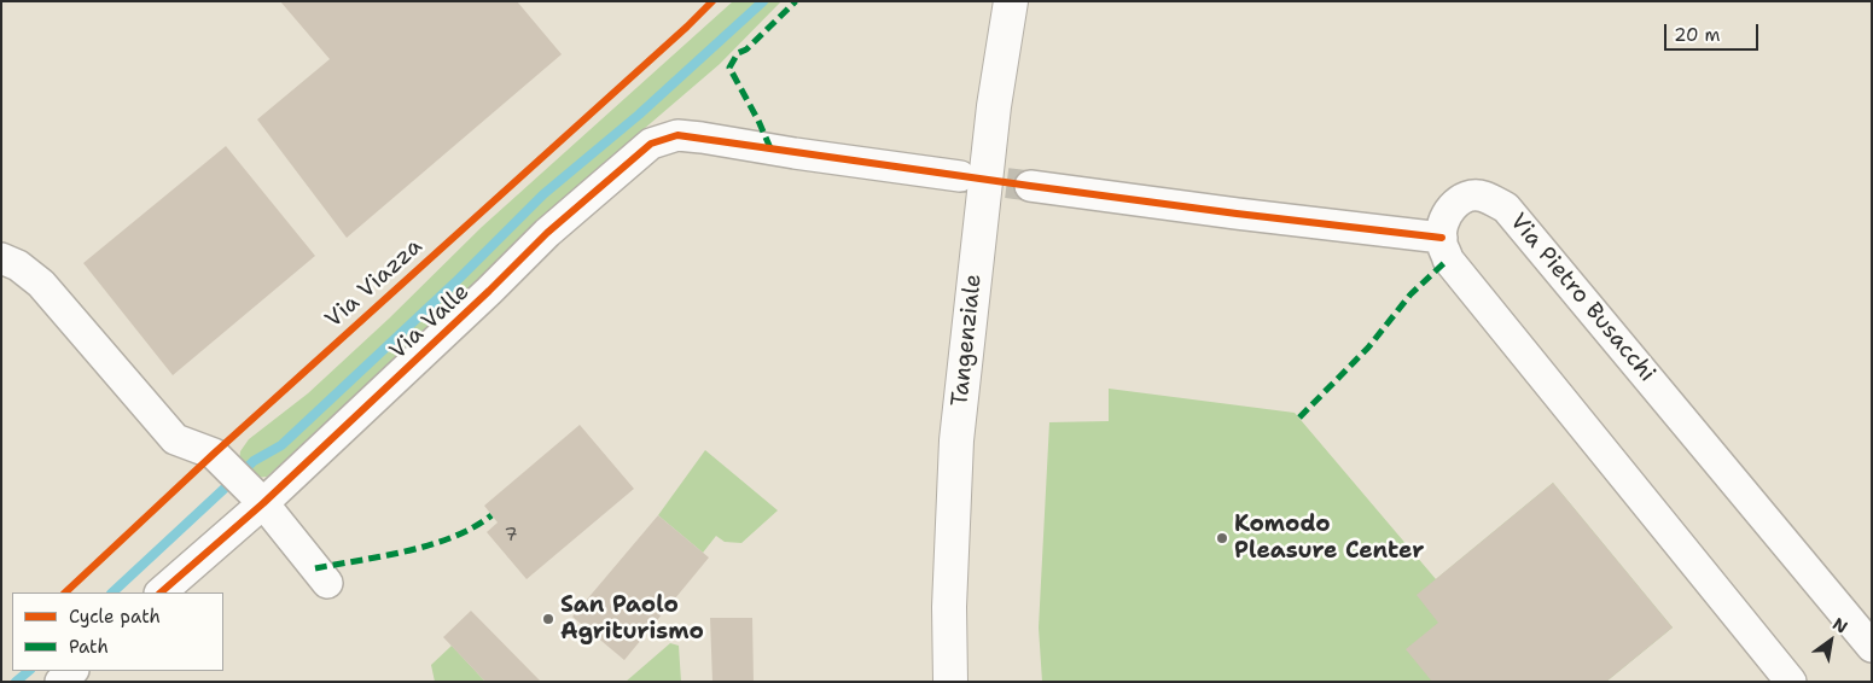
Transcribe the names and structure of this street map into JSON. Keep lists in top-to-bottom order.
{
  "streets": {
    "main road": ["Tangenziale"],
    "street": ["Via Pietro Busacchi", "Via Valle"],
    "cycle path": ["Via Viazza"]
  },
  "places": ["Komodo Pleasure Center", "San Paolo Agriturismo"],
  "house_numbers": ["7"],
  "legend": ["Cycle path", "Path"],
  "scale_bar": "20 m",
  "north": "top right"
}
